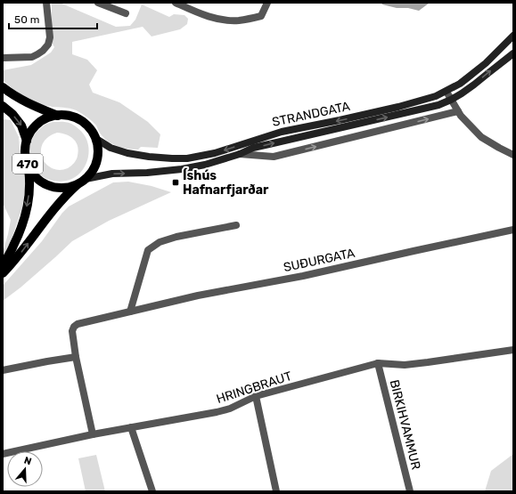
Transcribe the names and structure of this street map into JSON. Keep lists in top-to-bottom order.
{
  "streets": {
    "main road": ["STRANDGATA", "470"],
    "street": ["SUÐURGATA", "HRINGBRAUT", "BIRKIHVAMMUR"]
  },
  "crossings": [
    ["STRANDGATA", "470"],
    ["SUÐURGATA", "HRINGBRAUT"],
    ["HRINGBRAUT", "BIRKIHVAMMUR"]
  ],
  "places": {
    "transit": ["Íshús Hafnarfjarðar"]
  },
  "scale_bar": "50 m",
  "north": "top"
}
